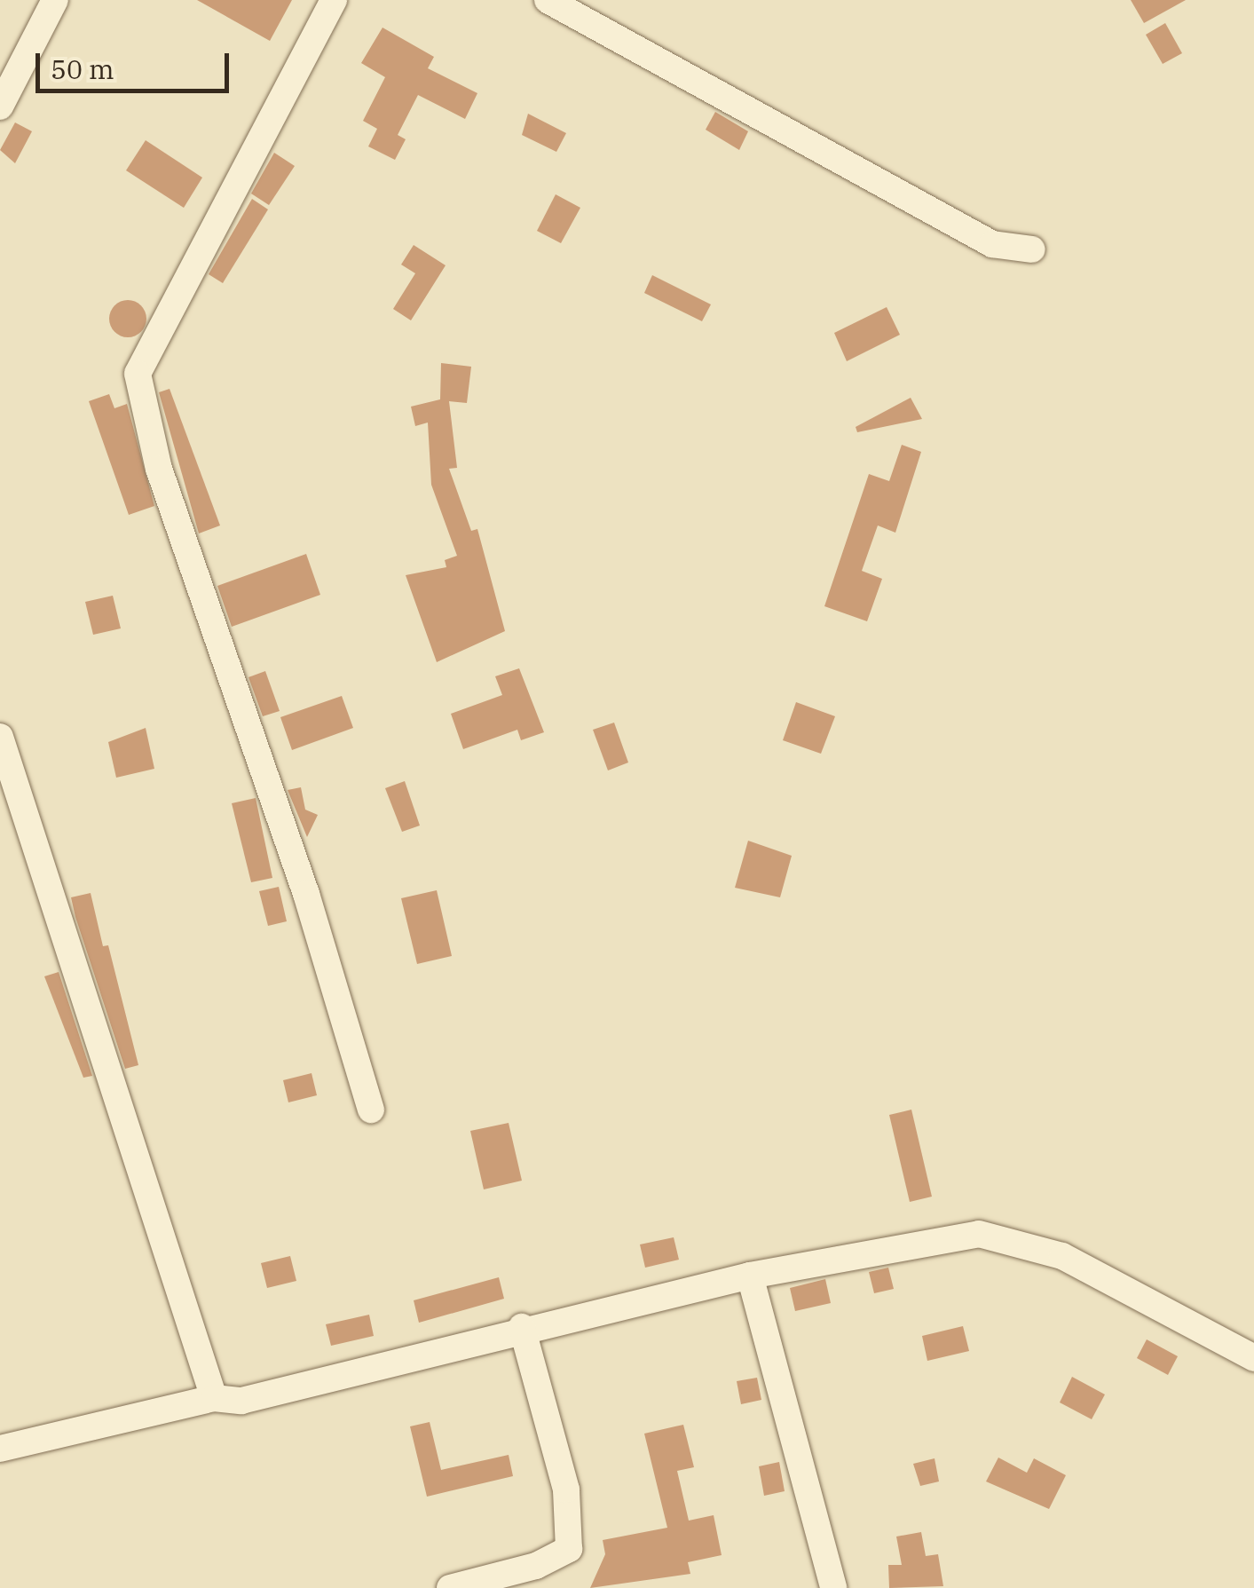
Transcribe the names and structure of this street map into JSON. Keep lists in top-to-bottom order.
{
  "scale_bar": "50 m"
}
